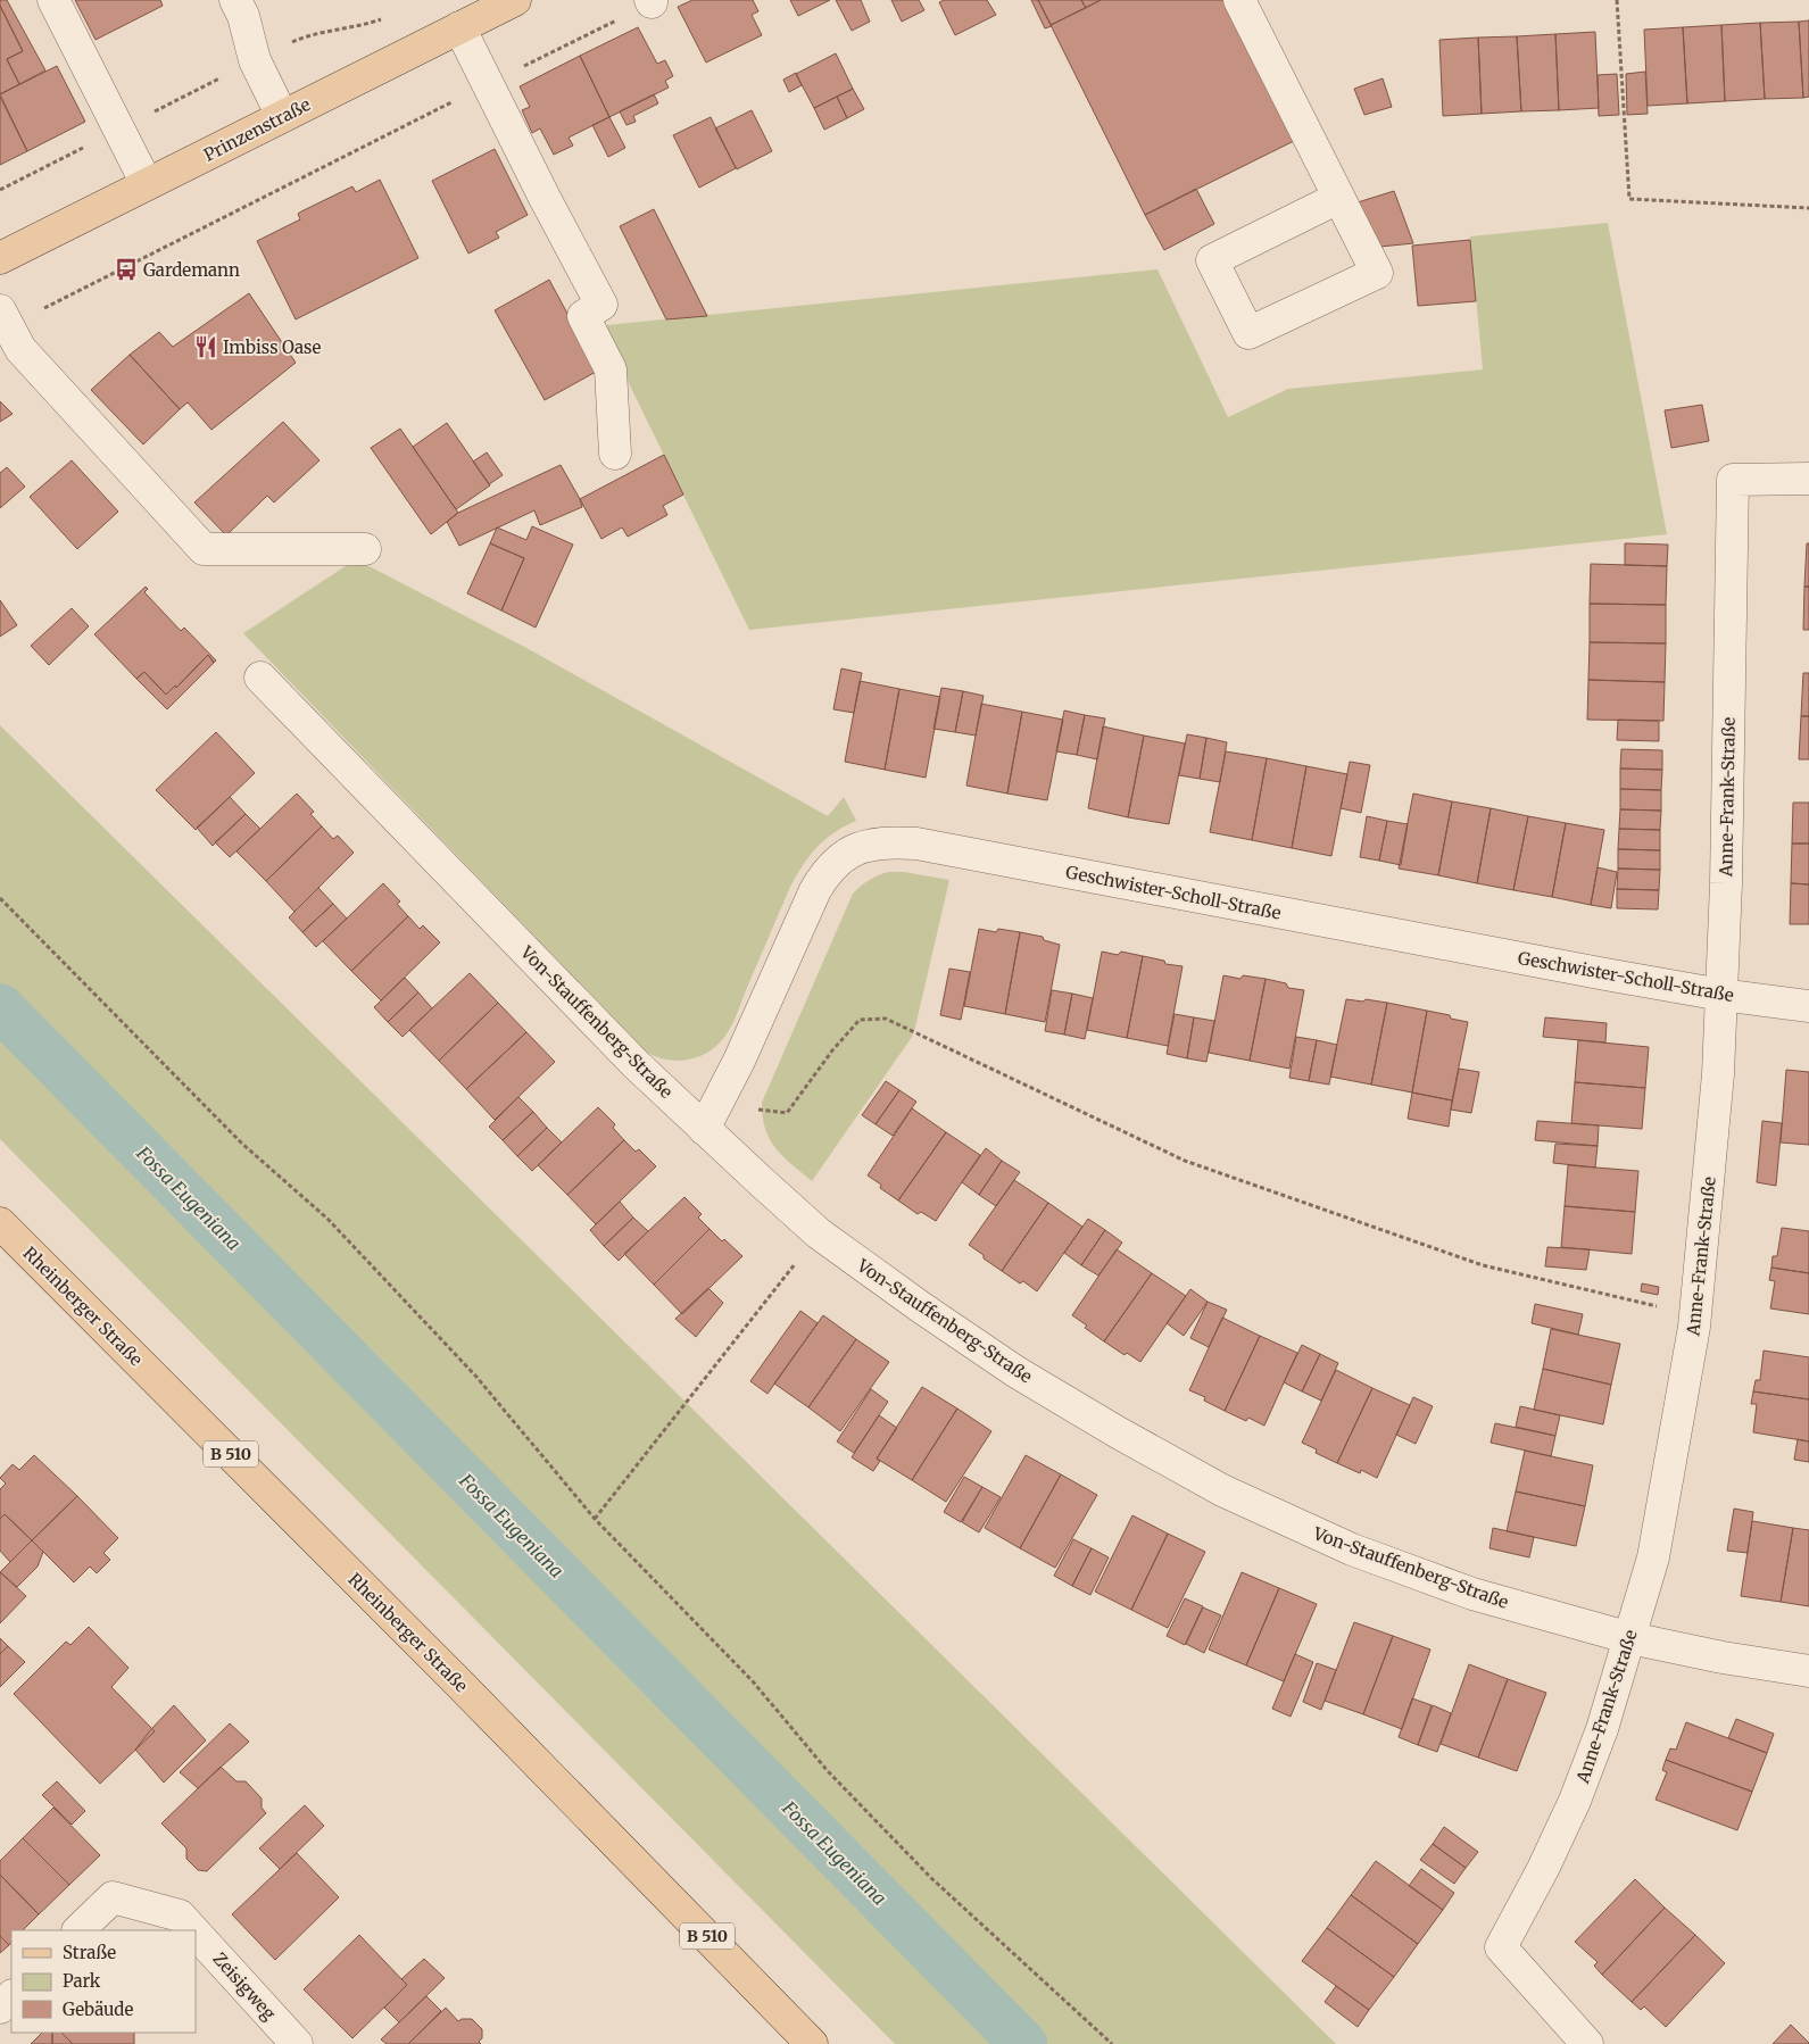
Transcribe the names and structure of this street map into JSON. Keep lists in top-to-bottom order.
{
  "streets": {
    "main road": ["Prinzenstraße", "Rheinberger Straße", "B 510"],
    "street": [
      "Anne-Frank-Straße",
      "Geschwister-Scholl-Straße",
      "Von-Stauffenberg-Straße",
      "Zeisigweg"
    ]
  },
  "crossings": [
    ["Anne-Frank-Straße", "Geschwister-Scholl-Straße"],
    ["Anne-Frank-Straße", "Von-Stauffenberg-Straße"],
    ["Geschwister-Scholl-Straße", "Von-Stauffenberg-Straße"]
  ],
  "water": ["Fossa Eugeniana"],
  "places": {
    "bus stop": ["Gardemann"],
    "restaurant": ["Imbiss Oase"]
  },
  "legend": ["Straße", "Park", "Gebäude"]
}
